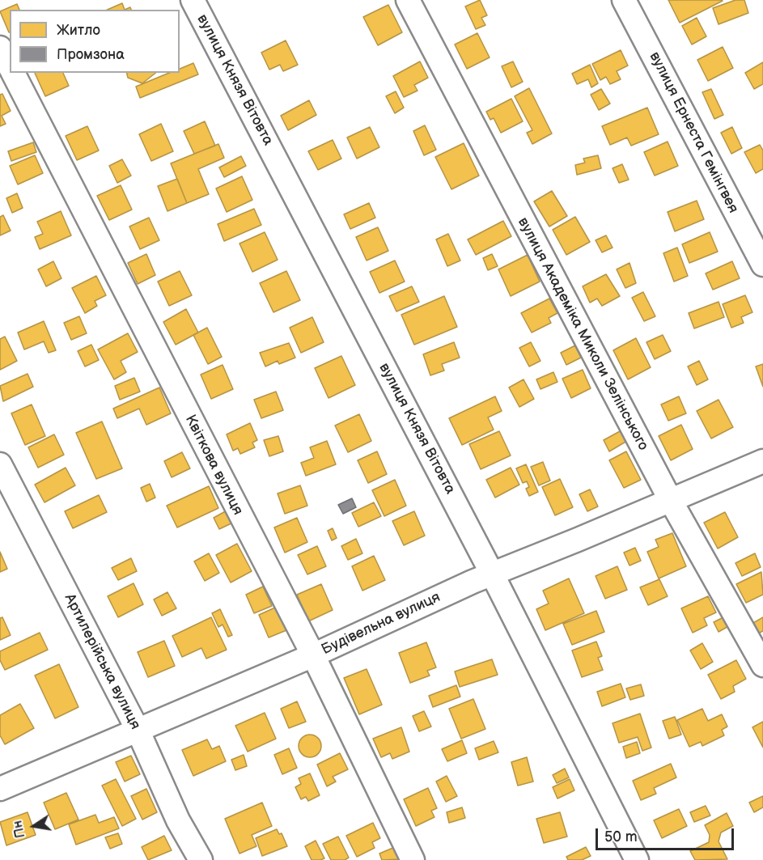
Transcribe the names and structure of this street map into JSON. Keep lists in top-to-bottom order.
{
  "streets": {
    "street": [
      "вулиця Князя Вітовта",
      "вулиця Ернеста Гемінгвея",
      "вулиця Академіка Миколи Зелінського",
      "Квіткова вулиця",
      "Будівельна вулиця",
      "Артилерійська вулиця"
    ]
  },
  "crossings": [
    ["вулиця Князя Вітовта", "Будівельна вулиця"],
    ["вулиця Академіка Миколи Зелінського", "Будівельна вулиця"],
    ["Квіткова вулиця", "Будівельна вулиця"],
    ["Будівельна вулиця", "Артилерійська вулиця"]
  ],
  "legend": ["Житло", "Промзона"],
  "scale_bar": "50 m",
  "north": "left"
}
